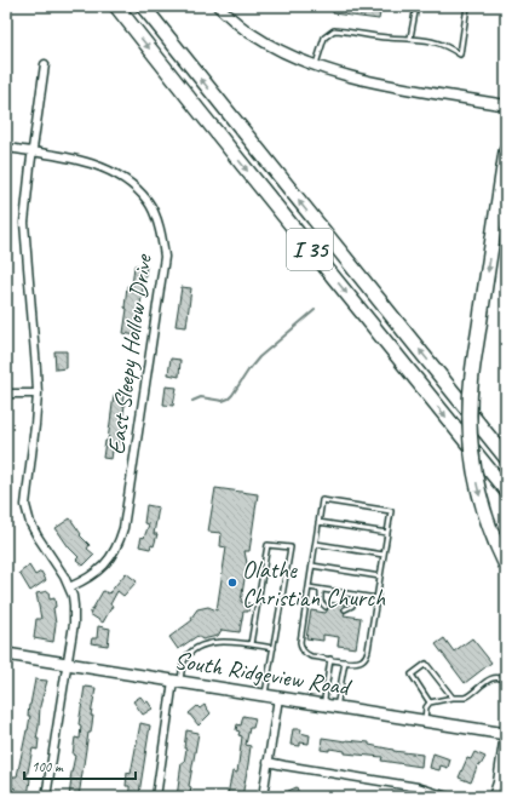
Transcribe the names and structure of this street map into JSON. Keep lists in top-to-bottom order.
{
  "streets": {
    "highway": ["I 35"],
    "main road": ["South Ridgeview Road"],
    "street": ["East Sleepy Hollow Drive"]
  },
  "places": ["Olathe Christian Church"],
  "scale_bar": "100 m"
}
